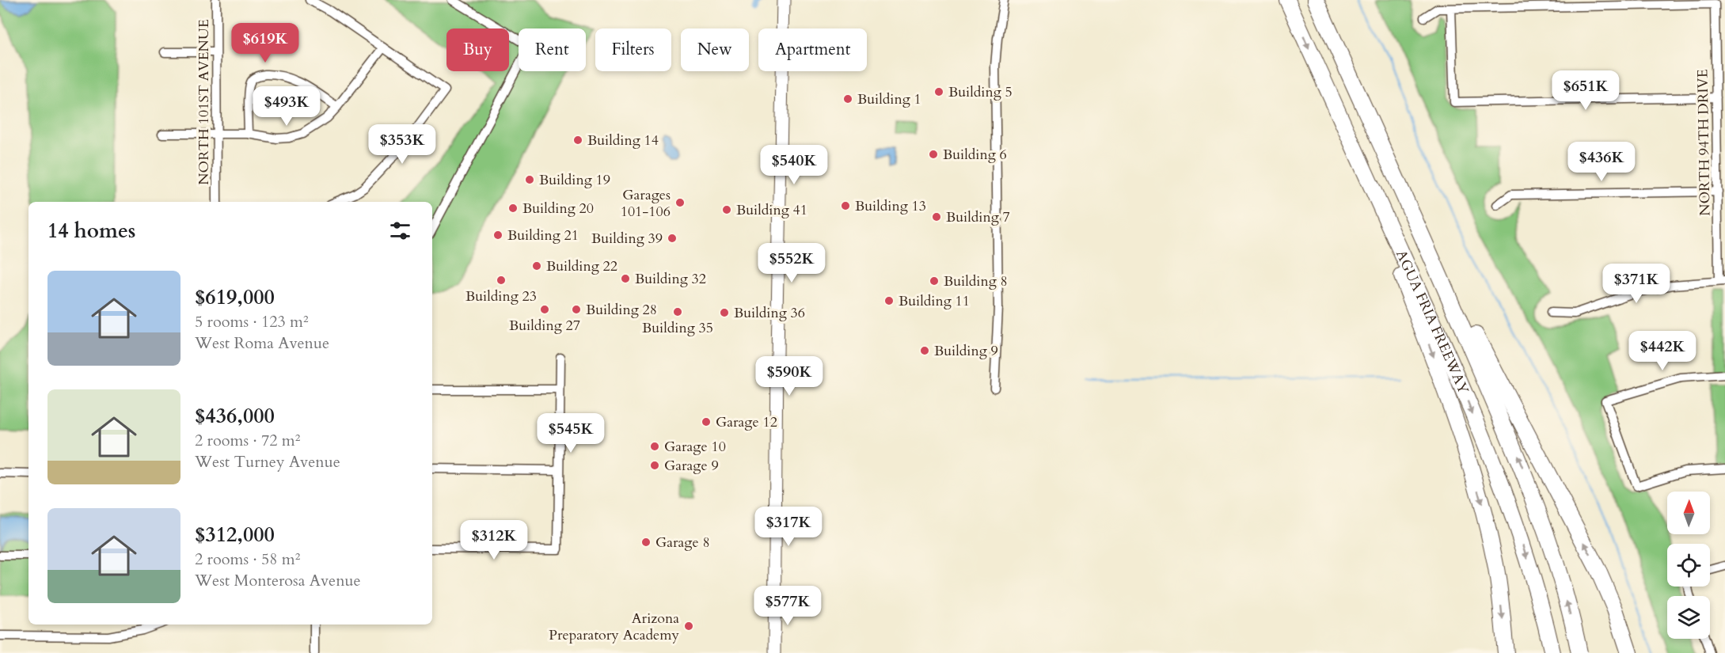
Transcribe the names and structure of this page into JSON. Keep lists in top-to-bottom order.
{
  "streets": {
    "highway": ["AGUA FRIA FREEWAY"],
    "street": ["NORTH 101ST AVENUE", "NORTH 94TH DRIVE"]
  },
  "places": [
    "Building 5",
    "Building 1",
    "Building 14",
    "Building 6",
    "Building 19",
    "Garages 101-106",
    "Building 13",
    "Building 20",
    "Building 41",
    "Building 7",
    "Building 21",
    "Building 39",
    "Building 22",
    "Building 32",
    "Building 23",
    "Building 8",
    "Building 11",
    "Building 27",
    "Building 28",
    "Building 35",
    "Building 36",
    "Building 9",
    "Garage 12",
    "Garage 10",
    "Garage 9",
    "Garage 8",
    "Arizona Preparatory Academy"
  ],
  "north": "top",
  "page": {
    "price": [
      "$619K",
      "$651K",
      "$493K",
      "$353K",
      "$436K",
      "$540K",
      "$552K",
      "$371K",
      "$442K",
      "$590K",
      "$545K",
      "$317K",
      "$312K",
      "$577K"
    ],
    "chip": [
      "Buy",
      "Rent",
      "Filters",
      "New",
      "Apartment"
    ],
    "heading": "14 homes",
    "list": [
      {
        "name": "$619,000",
        "note": "5 rooms · 123 m² · West Roma Avenue"
      },
      {
        "name": "$436,000",
        "note": "2 rooms · 72 m² · West Turney Avenue"
      },
      {
        "name": "$312,000",
        "note": "2 rooms · 58 m² · West Monterosa Avenue"
      }
    ]
  }
}
